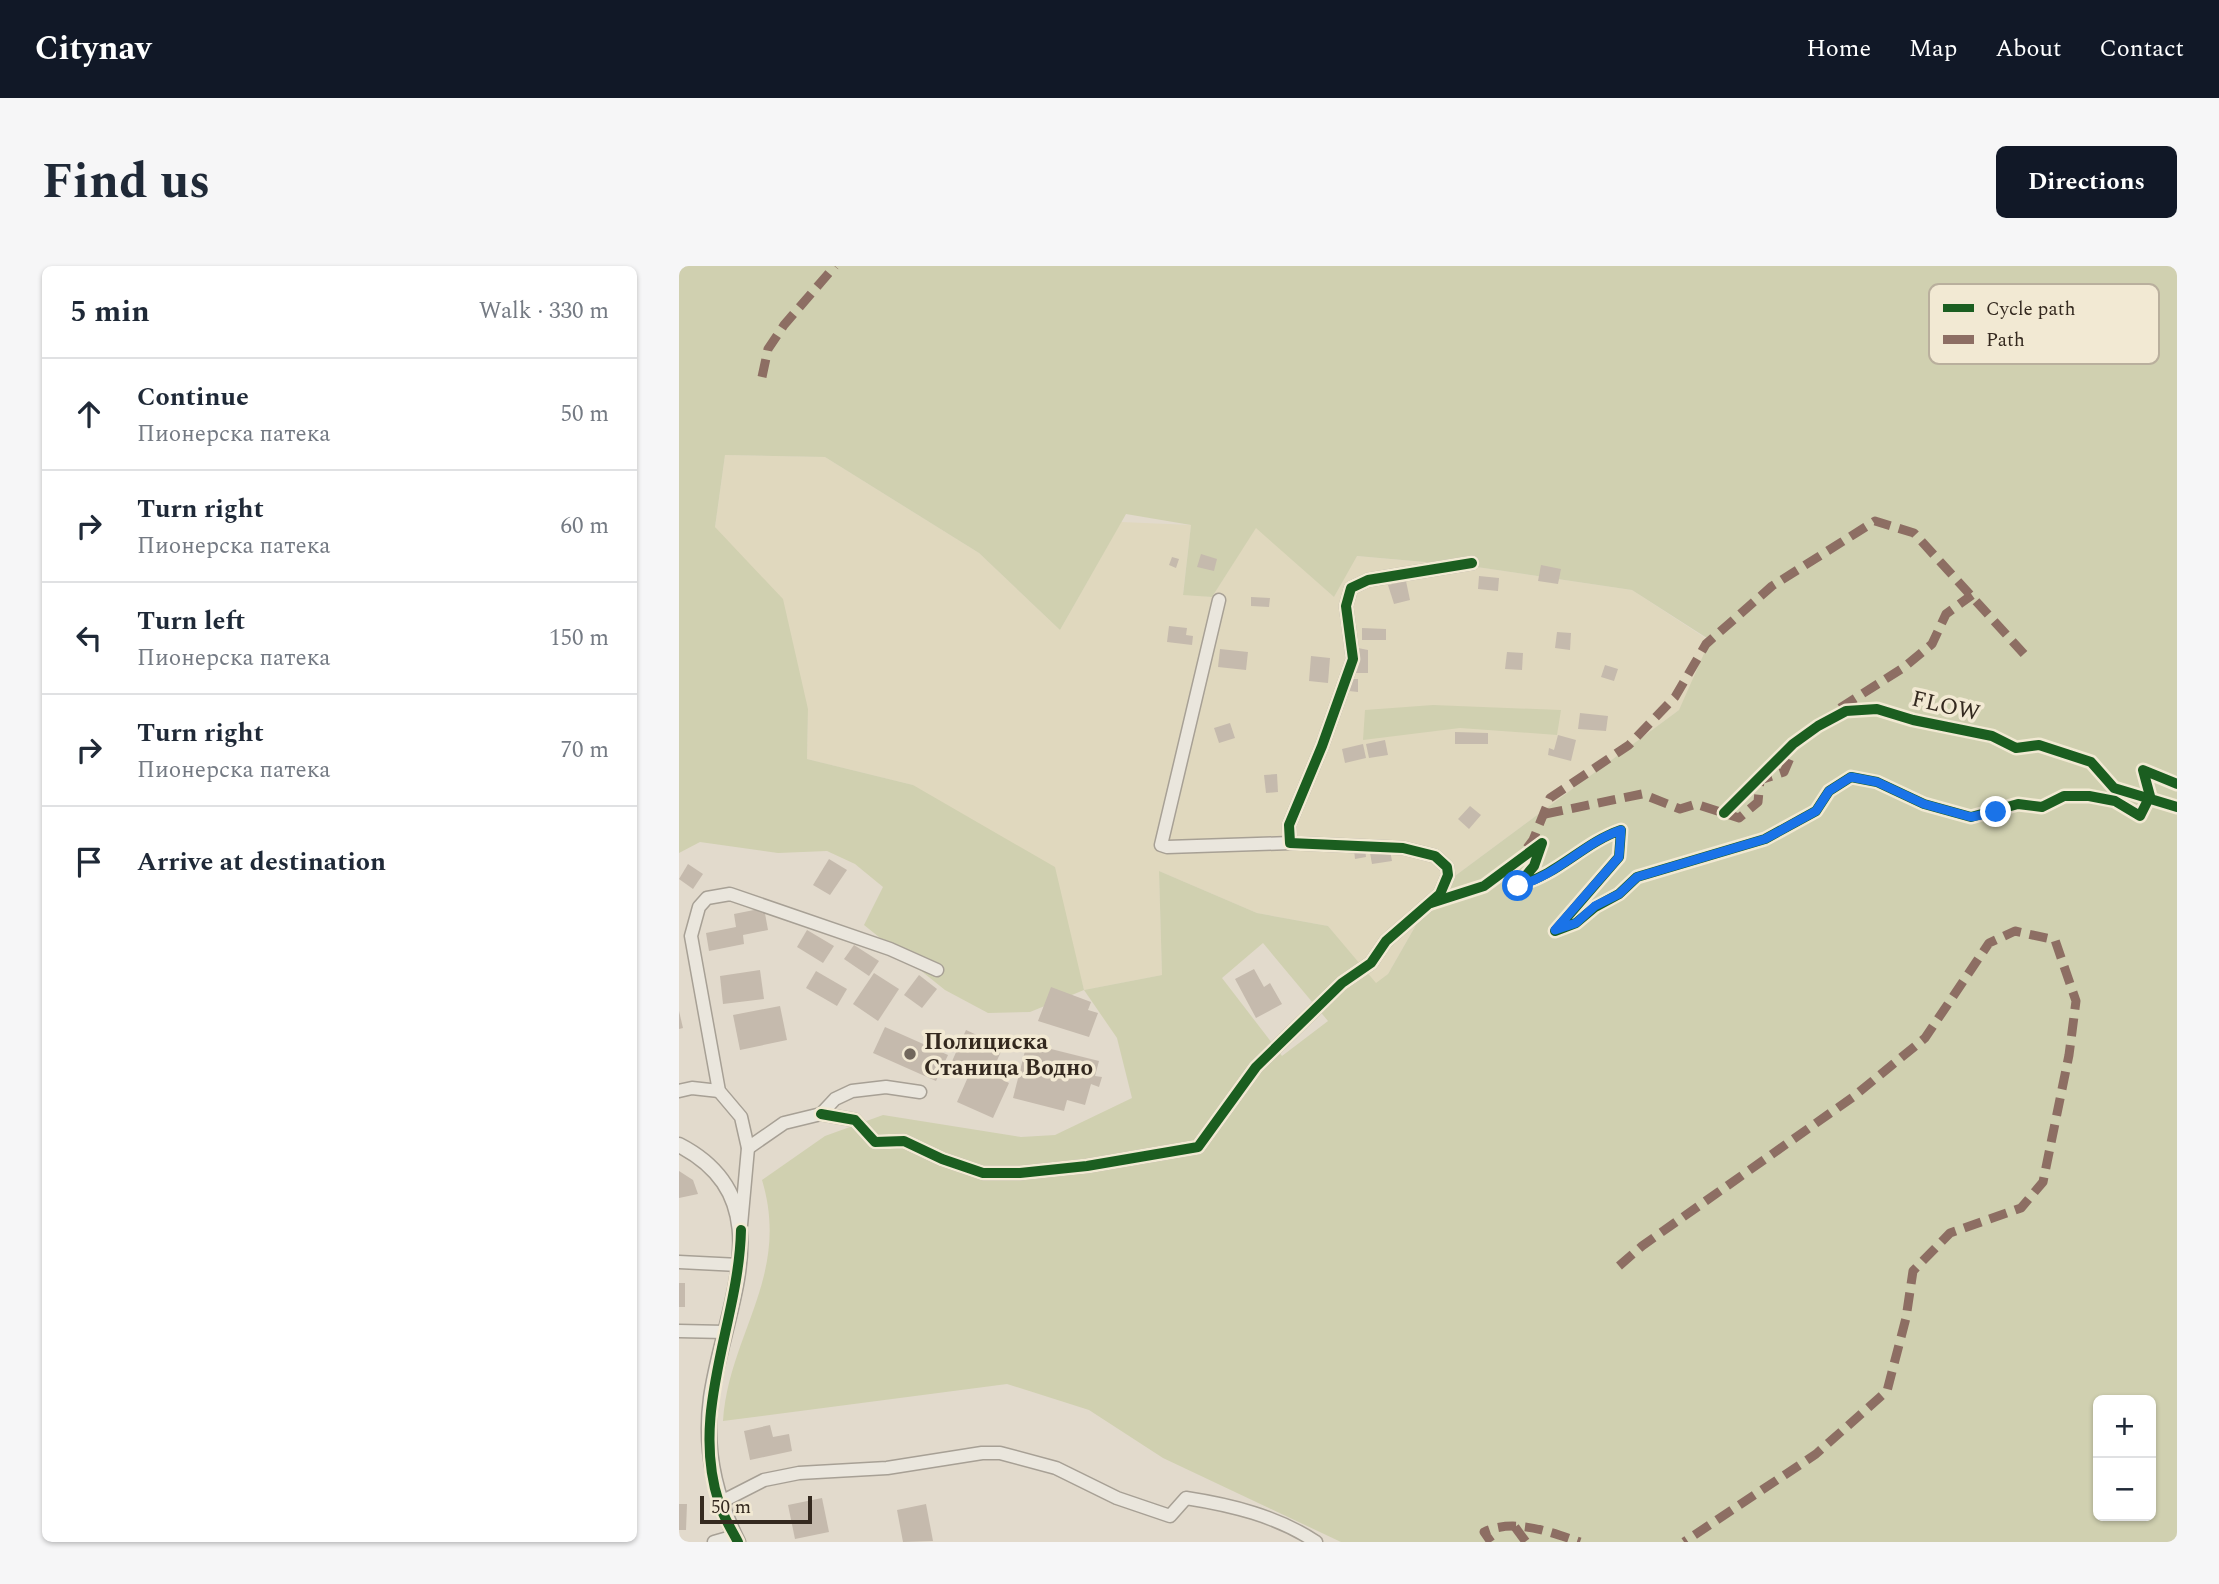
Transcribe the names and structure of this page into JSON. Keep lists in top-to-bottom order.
{
  "streets": {
    "cycle path": ["FLOW"]
  },
  "places": ["Полициска Станица Водно"],
  "legend": ["Cycle path", "Path"],
  "scale_bar": "50 m",
  "page": {
    "header": "Citynav",
    "nav": [
      "Home",
      "Map",
      "About",
      "Contact"
    ],
    "title": "Find us",
    "buttons": "Directions",
    "heading": ["5 min", "Walk · 330 m"],
    "list": [
      ["Continue", "Пионерска патека", "50 m"],
      ["Turn right", "Пионерска патека", "60 m"],
      ["Turn left", "Пионерска патека", "150 m"],
      ["Turn right", "Пионерска патека", "70 m"],
      "Arrive at destination"
    ],
    "map_buttons": ["+", "−"],
    "scale": "50 m"
  }
}
